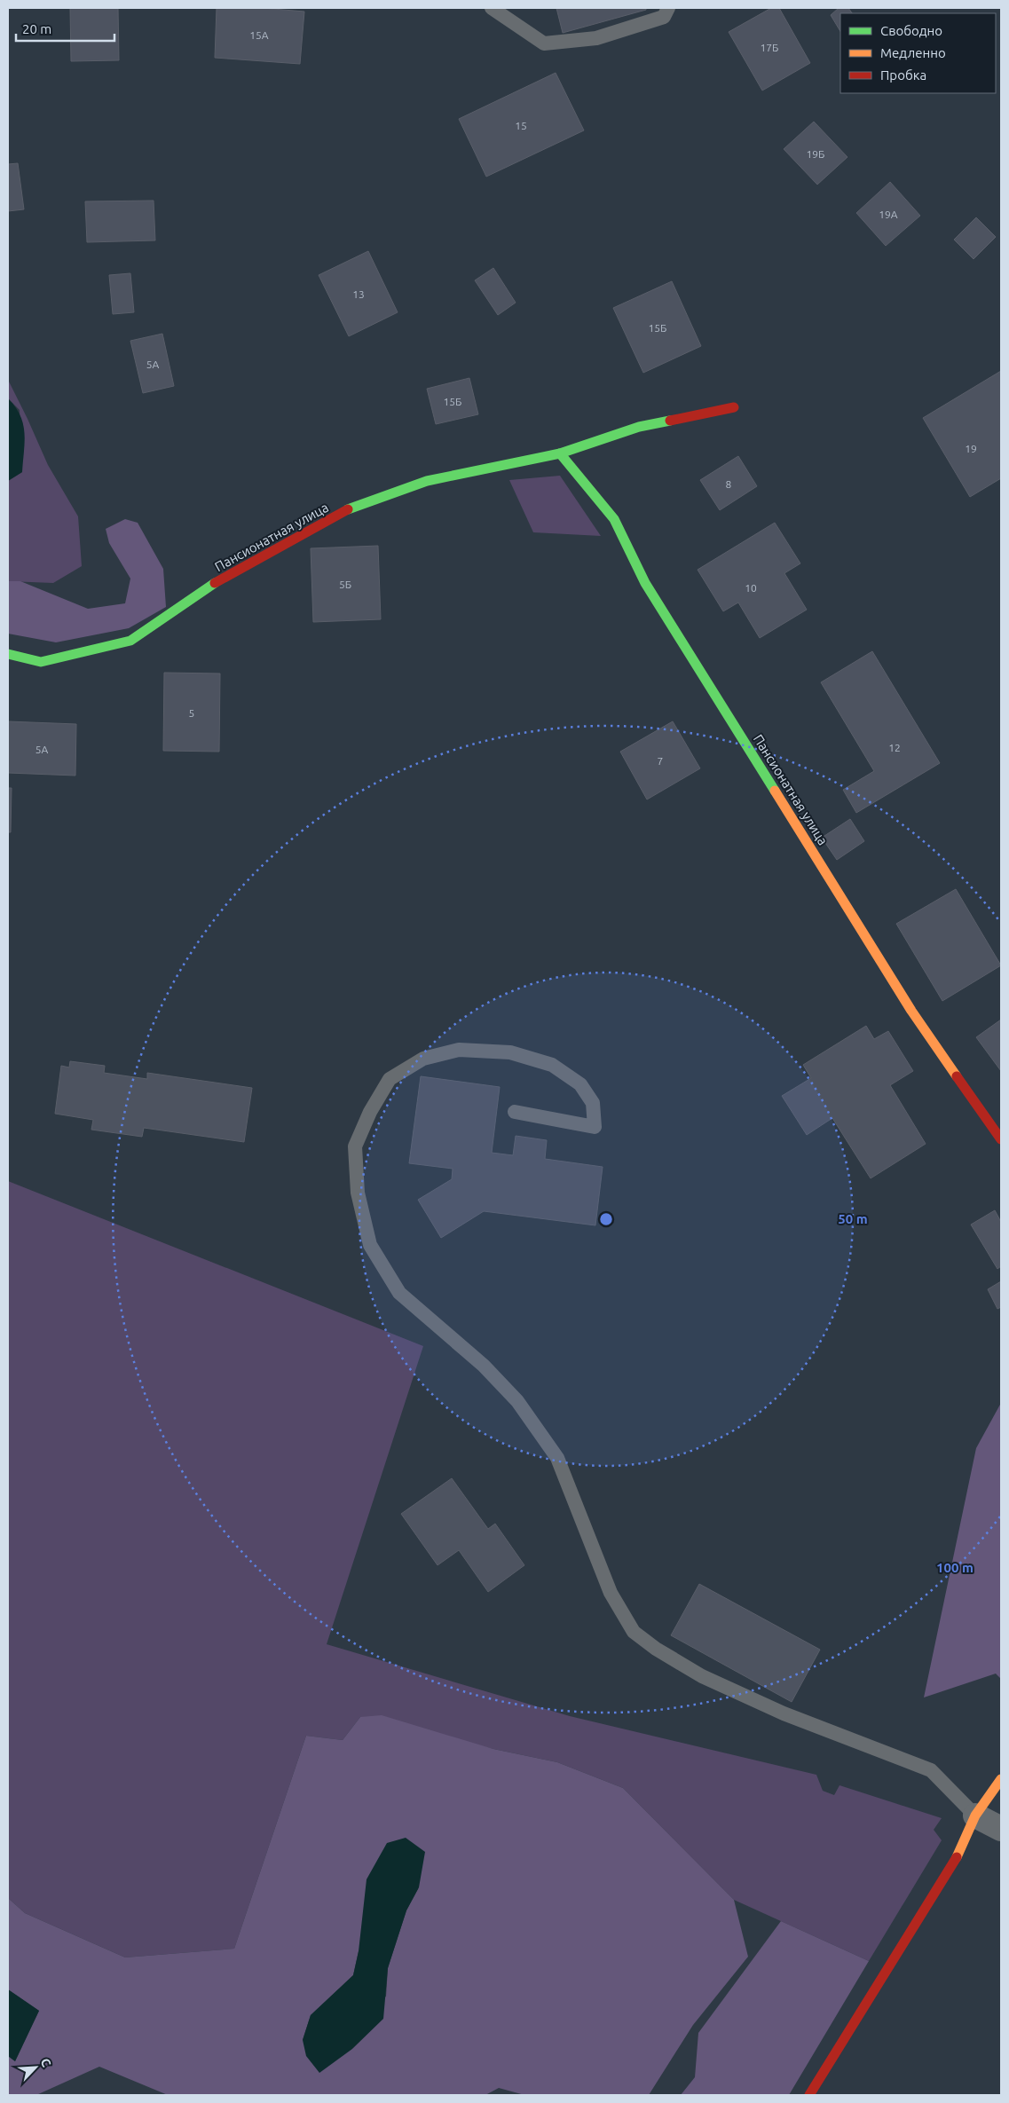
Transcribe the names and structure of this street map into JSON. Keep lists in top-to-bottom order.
{
  "streets": {
    "street": ["Пансионатная улица"]
  },
  "house_numbers": [
    "15А",
    "17Б",
    "15",
    "19Б",
    "19А",
    "13",
    "15Б",
    "5А",
    "15Б",
    "19",
    "8",
    "5Б",
    "10",
    "5",
    "12",
    "5А",
    "7"
  ],
  "legend": ["Свободно", "Медленно", "Пробка"],
  "scale_bar": "20 m",
  "north": "top right",
  "rings": ["50 m", "100 m"]
}
